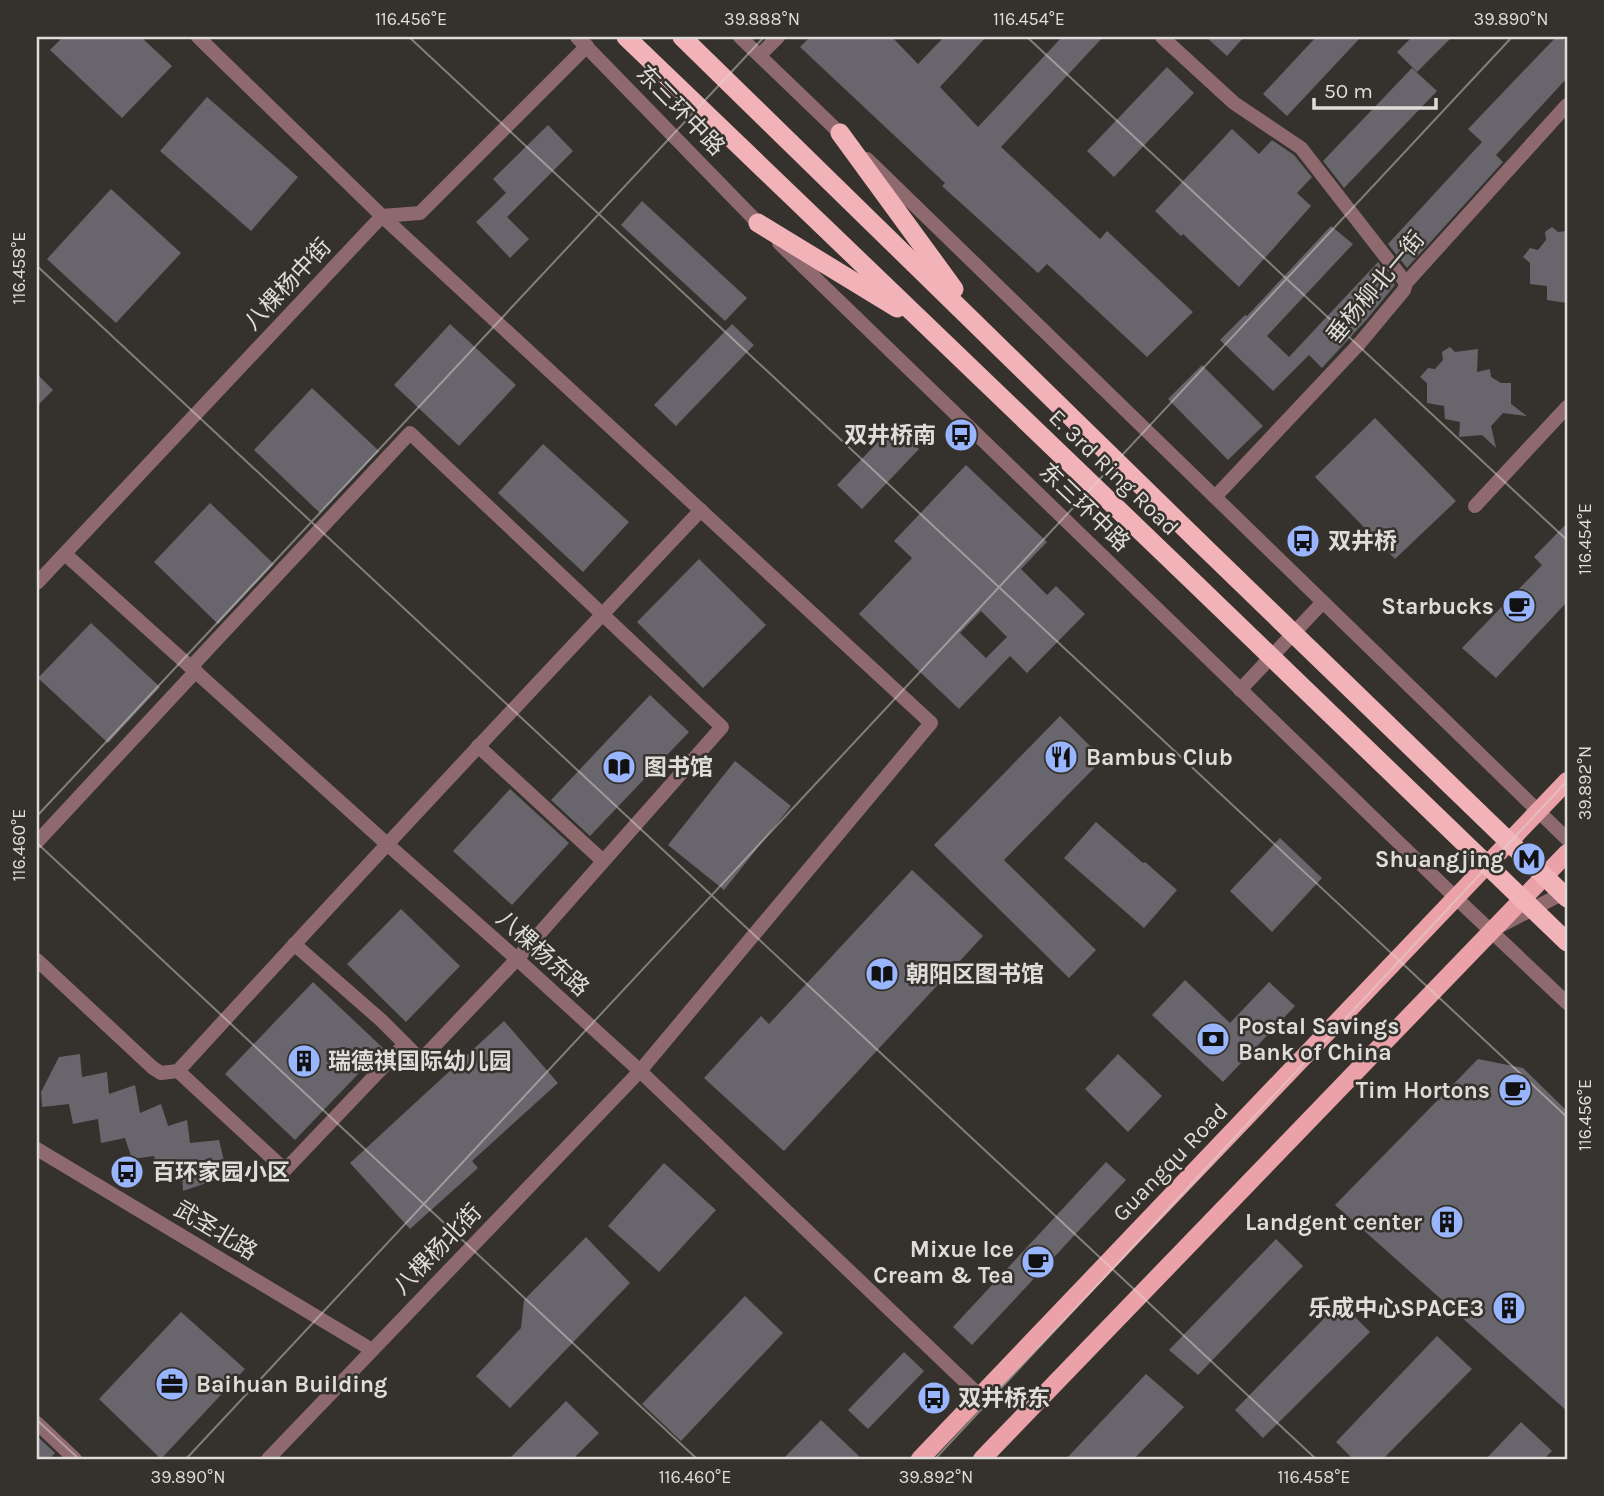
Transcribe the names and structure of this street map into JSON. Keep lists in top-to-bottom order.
{
  "streets": {
    "highway": ["E. 3rd Ring Road"],
    "main road": ["Guangqu Road"],
    "street": [
      "东三环中路",
      "八棵杨中街",
      "垂杨柳北一街",
      "八棵杨东路",
      "武圣北路",
      "八棵杨北街"
    ]
  },
  "crossings": [
    ["东三环中路", "Guangqu Road"],
    ["八棵杨中街", "八棵杨东路"],
    ["八棵杨东路", "Guangqu Road"],
    ["八棵杨东路", "八棵杨北街"],
    ["武圣北路", "八棵杨北街"]
  ],
  "places": {
    "bus stop": [
      "双井桥南",
      "双井桥",
      "百环家园小区",
      "双井桥东"
    ],
    "cafe": ["Starbucks", "Tim Hortons", "Mixue Ice Cream & Tea"],
    "restaurant": ["Bambus Club"],
    "library": ["图书馆", "朝阳区图书馆"],
    "metro station": ["Shuangjing"],
    "bank": ["Postal Savings Bank of China"],
    "building": ["瑞德祺国际幼儿园", "Landgent center", "乐成中心SPACE3"],
    "office": ["Baihuan Building"]
  },
  "scale_bar": "50 m",
  "coordinates": [
    "116.456°E",
    "39.888°N",
    "116.454°E",
    "39.890°N",
    "116.458°E",
    "39.892°N",
    "116.460°E"
  ]
}
